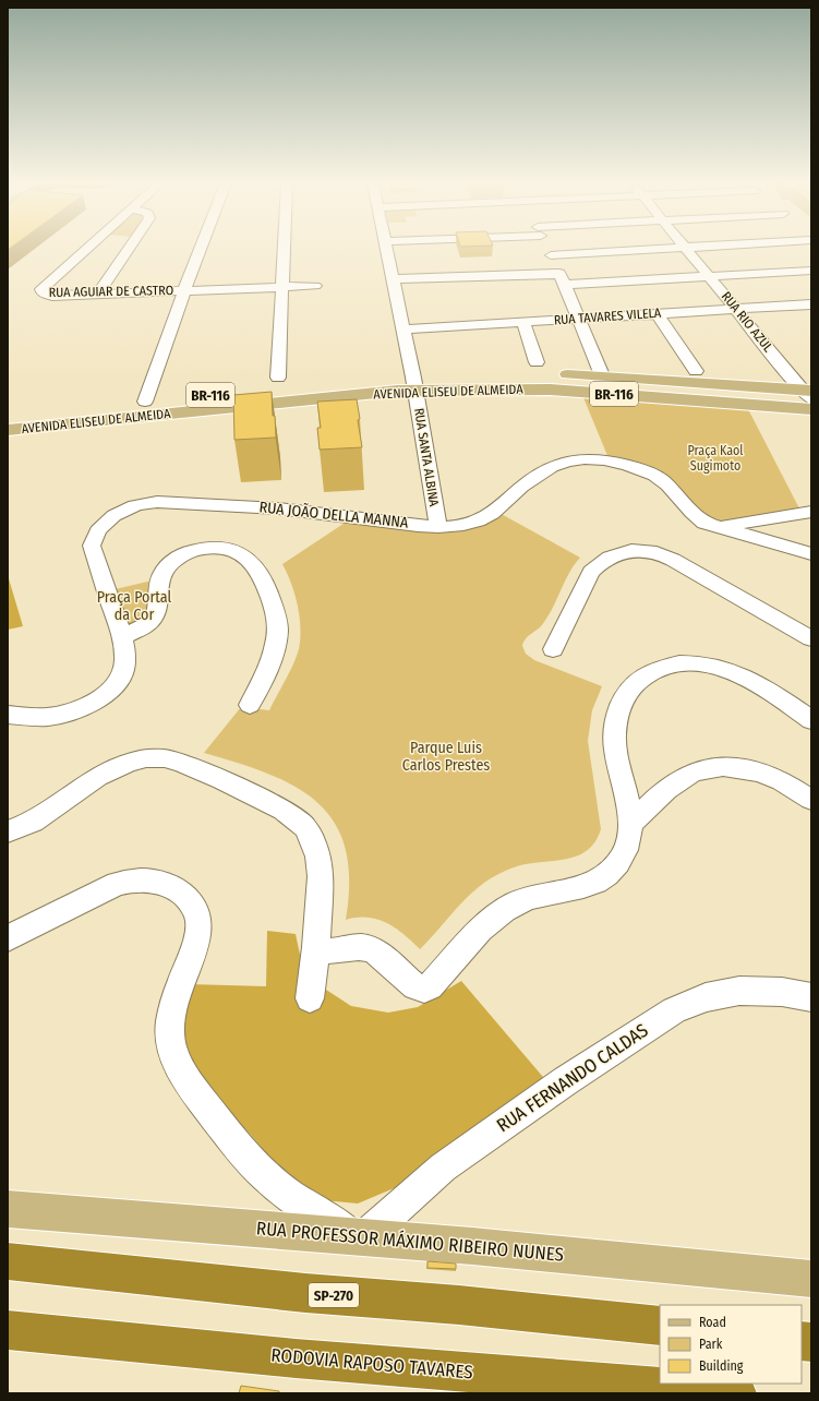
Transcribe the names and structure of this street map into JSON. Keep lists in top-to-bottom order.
{
  "streets": {
    "highway": ["SP-270", "RODOVIA RAPOSO TAVARES"],
    "main road": ["AVENIDA ELISEU DE ALMEIDA", "BR-116", "RUA PROFESSOR MÁXIMO RIBEIRO NUNES"],
    "street": [
      "RUA AGUIAR DE CASTRO",
      "RUA TAVARES VILELA",
      "RUA RIO AZUL",
      "RUA SANTA ALBINA",
      "RUA JOÃO DELLA MANNA",
      "RUA FERNANDO CALDAS"
    ]
  },
  "crossings": [
    ["RUA TAVARES VILELA", "RUA RIO AZUL"],
    ["RUA TAVARES VILELA", "RUA SANTA ALBINA"],
    ["RUA RIO AZUL", "AVENIDA ELISEU DE ALMEIDA"],
    ["AVENIDA ELISEU DE ALMEIDA", "RUA SANTA ALBINA"],
    ["RUA SANTA ALBINA", "RUA JOÃO DELLA MANNA"],
    ["RUA FERNANDO CALDAS", "RUA PROFESSOR MÁXIMO RIBEIRO NUNES"]
  ],
  "parks": ["Praça Kaol Sugimoto", "Praça Portal da Cor", "Parque Luis Carlos Prestes"],
  "legend": ["Road", "Park", "Building"]
}
